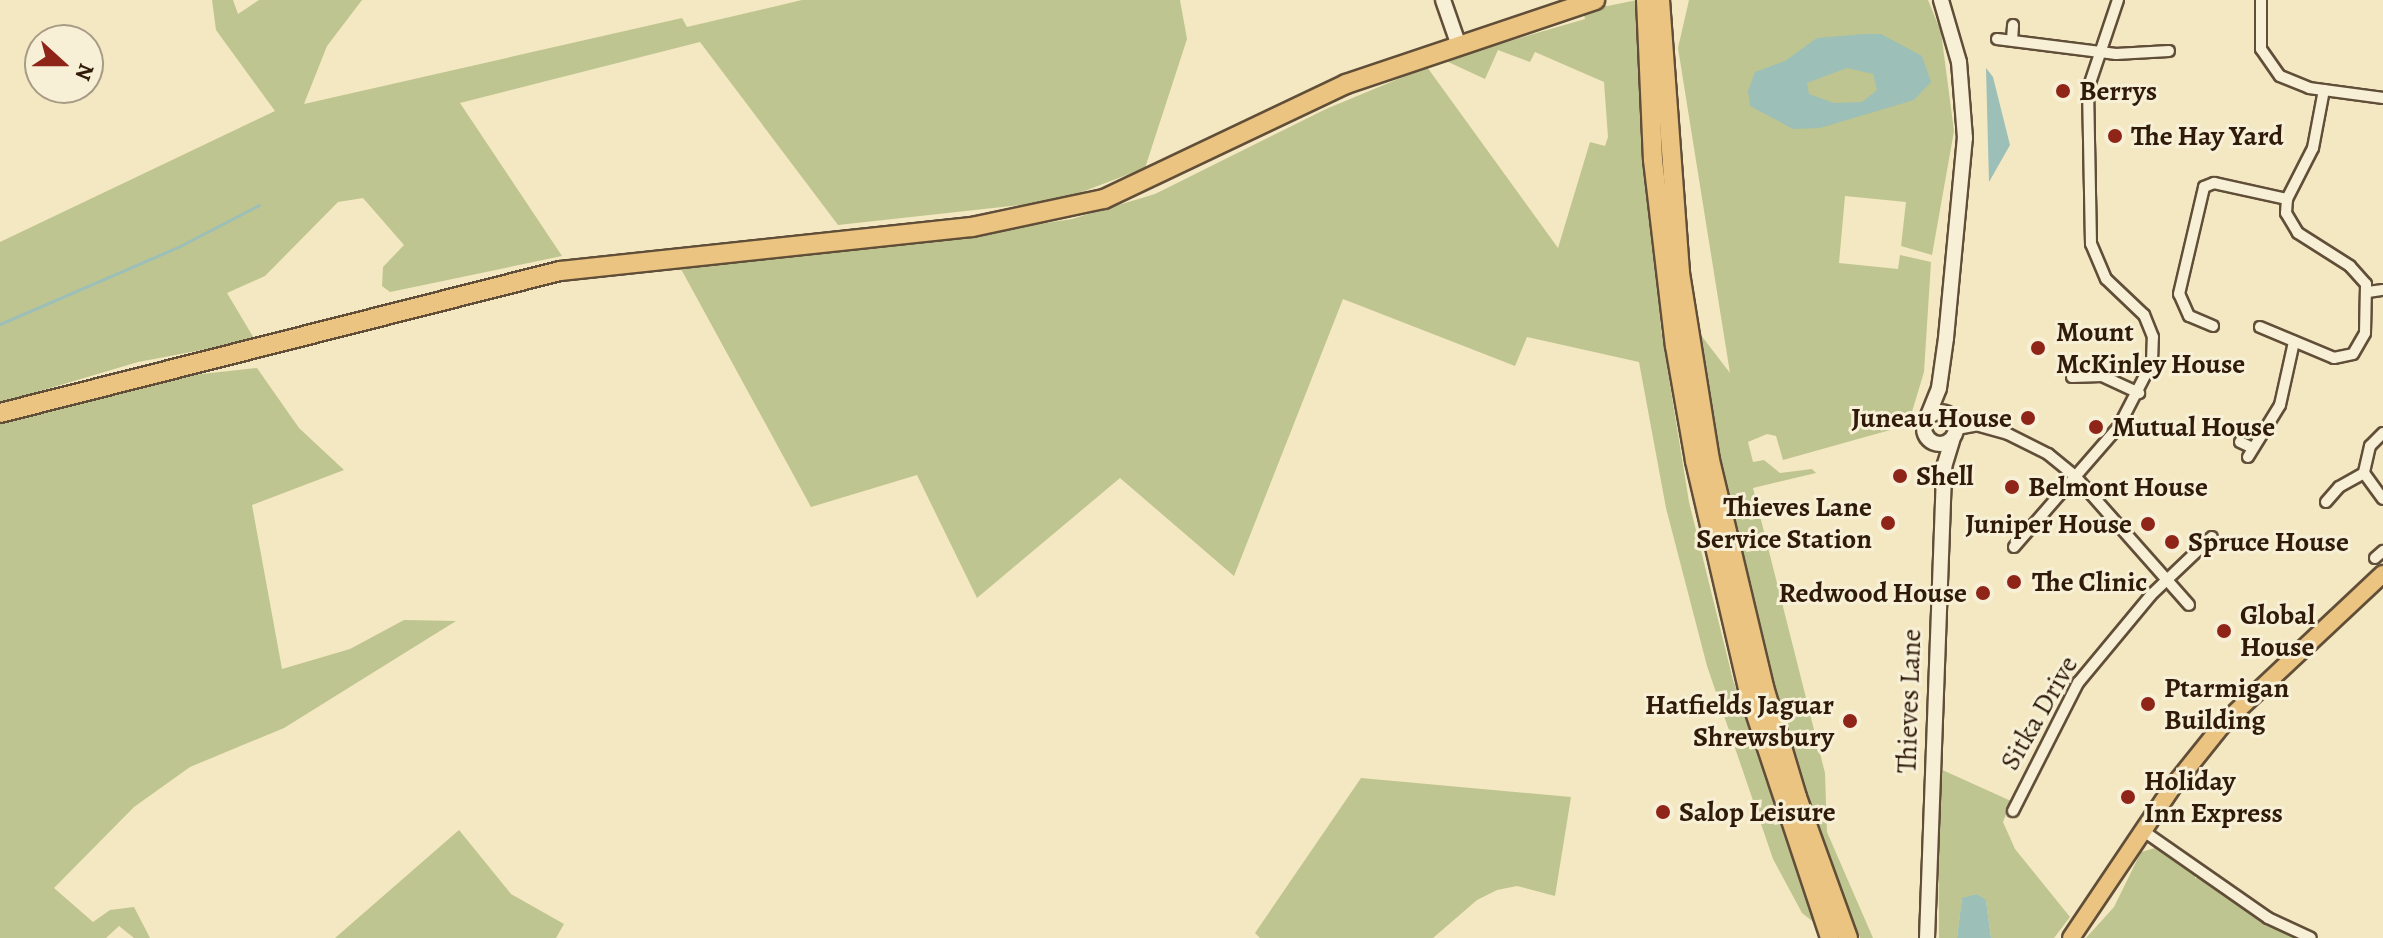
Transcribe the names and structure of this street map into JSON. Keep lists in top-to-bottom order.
{
  "streets": {
    "main road": ["Thieves Lane"],
    "street": ["Sitka Drive"]
  },
  "places": [
    "Berrys",
    "The Hay Yard",
    "Mount McKinley House",
    "Juneau House",
    "Mutual House",
    "Shell",
    "Belmont House",
    "Thieves Lane Service Station",
    "Juniper House",
    "Spruce House",
    "The Clinic",
    "Redwood House",
    "Global House",
    "Ptarmigan Building",
    "Hatfields Jaguar Shrewsbury",
    "Holiday Inn Express",
    "Salop Leisure"
  ],
  "north": "right"
}
